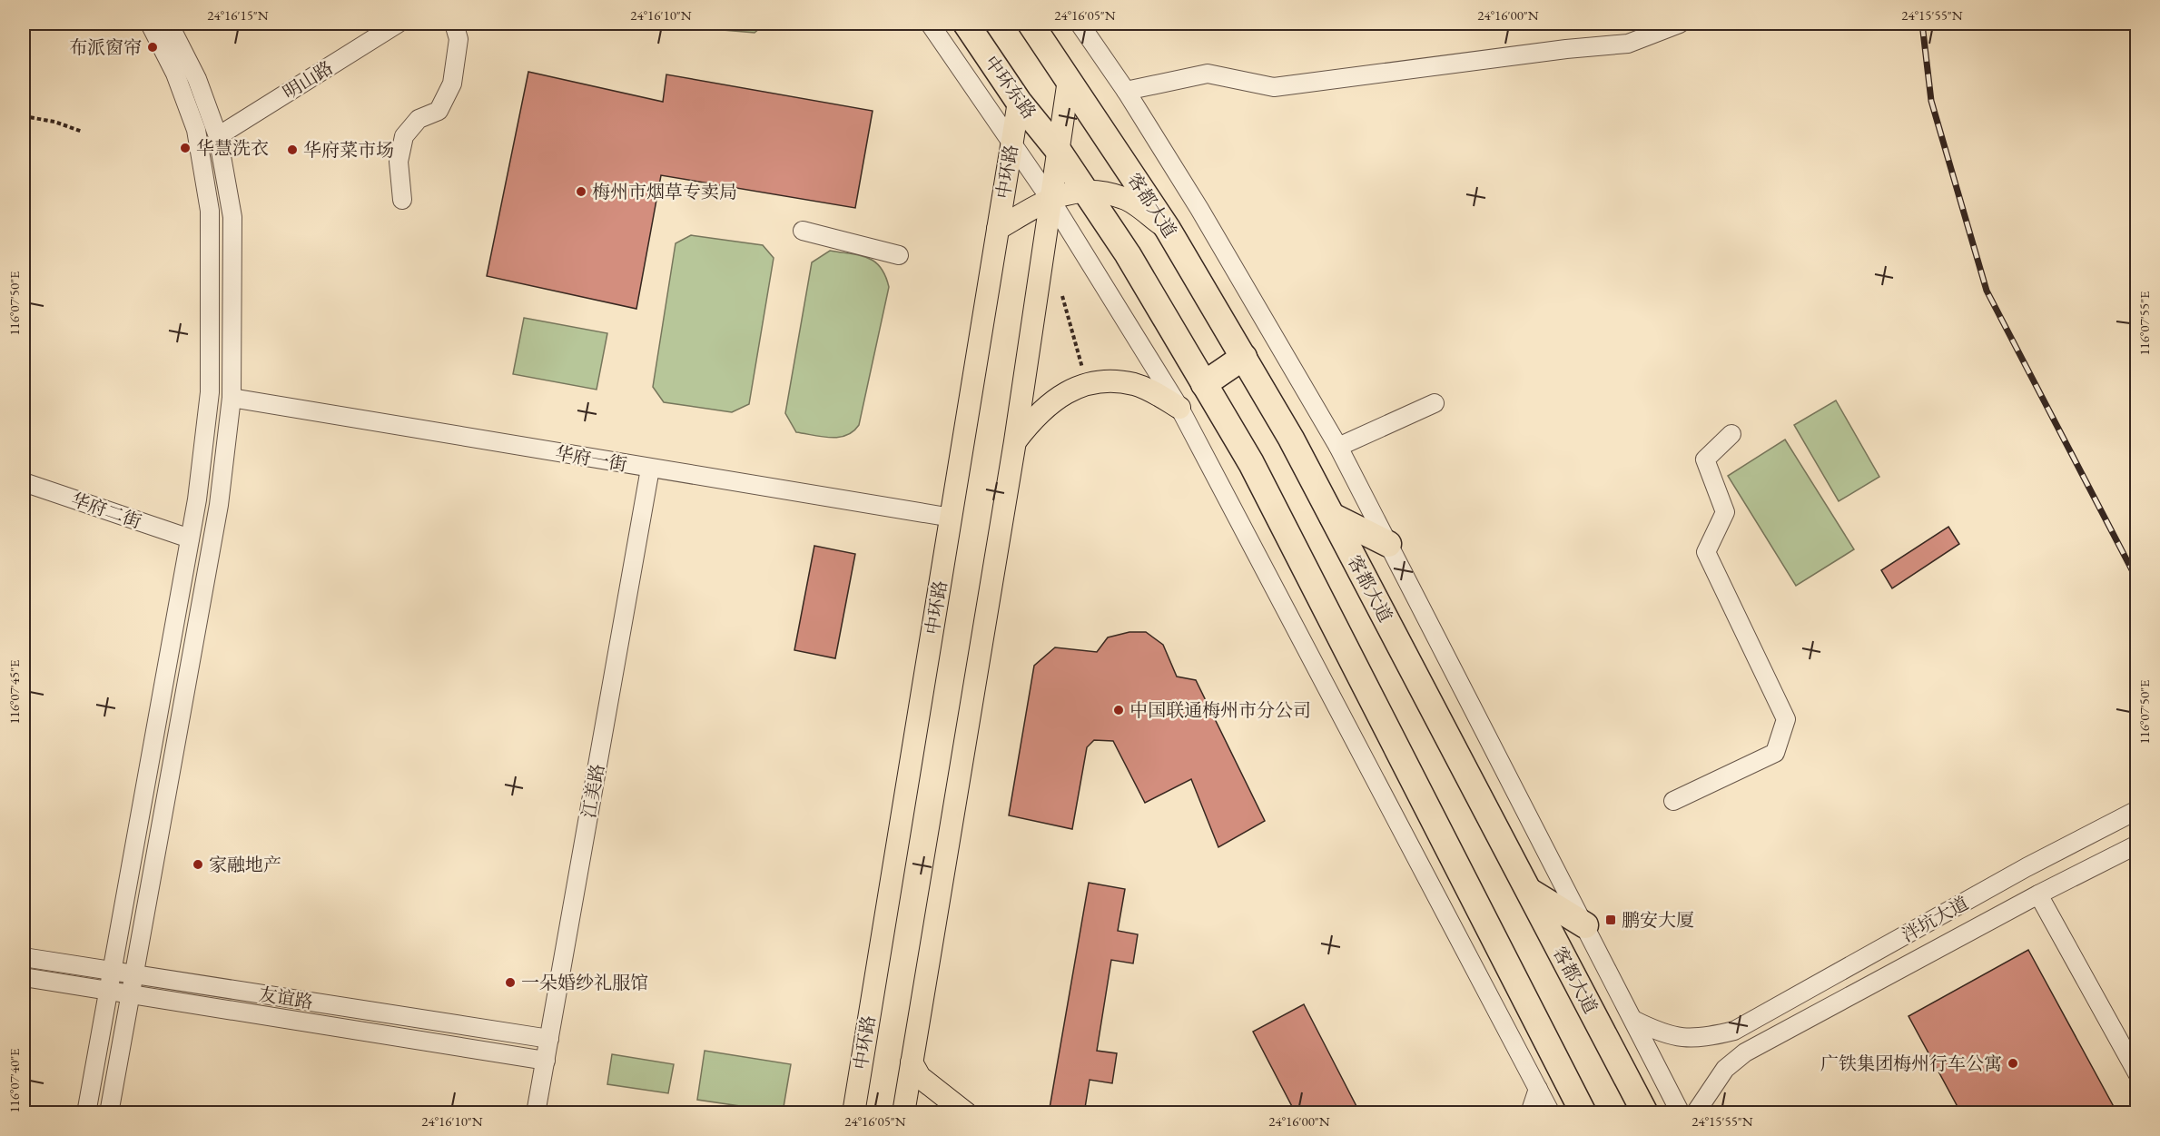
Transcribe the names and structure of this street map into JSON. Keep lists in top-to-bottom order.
{
  "streets": {
    "highway": ["中环东路", "客都大道"],
    "main road": ["中环路"],
    "street": [
      "明山路",
      "华府一街",
      "华府二街",
      "江美路",
      "泮坑大道",
      "友谊路"
    ]
  },
  "crossings": [
    ["中环东路", "中环路"],
    ["中环路", "华府一街"],
    ["华府一街", "江美路"],
    ["江美路", "友谊路"]
  ],
  "places": {
    "other": [
      "布派窗帘",
      "华慧洗衣",
      "华府菜市场",
      "梅州市烟草专卖局",
      "中国联通梅州市分公司",
      "家融地产",
      "一朵婚纱礼服馆",
      "广铁集团梅州行车公寓"
    ],
    "transit": ["鹏安大厦"]
  },
  "coordinates": [
    "24°16'15\"N",
    "24°16'10\"N",
    "24°16'05\"N",
    "24°16'00\"N",
    "24°15'55\"N",
    "116°07'50\"E",
    "116°07'55\"E",
    "116°07'45\"E",
    "116°07'40\"E"
  ]
}
